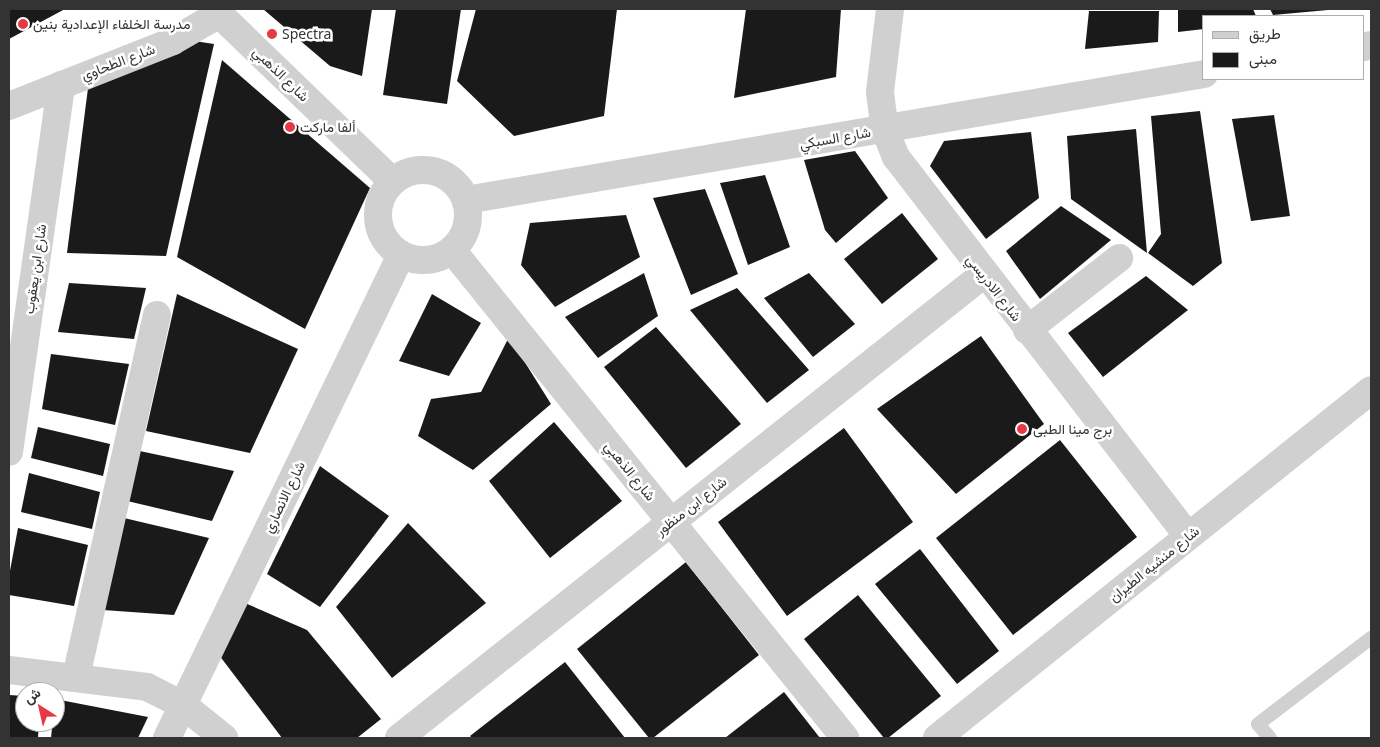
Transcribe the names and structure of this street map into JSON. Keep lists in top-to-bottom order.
{
  "streets": {
    "street": [
      "شارع الطحاوي",
      "شارع الذهبي",
      "شارع السبكي",
      "شارع ابن يعقوب",
      "شارع الادريسي",
      "شارع الانصاري",
      "شارع ابن منظور",
      "شارع منشيه الطيران"
    ]
  },
  "crossings": [
    ["شارع الطحاوي", "شارع الذهبي"],
    ["شارع الطحاوي", "شارع ابن يعقوب"],
    ["شارع الذهبي", "شارع السبكي"],
    ["شارع الذهبي", "شارع الانصاري"],
    ["شارع الذهبي", "شارع ابن منظور"],
    ["شارع السبكي", "شارع الادريسي"],
    ["شارع السبكي", "شارع الانصاري"],
    ["شارع الادريسي", "شارع ابن منظور"],
    ["شارع الادريسي", "شارع منشيه الطيران"]
  ],
  "places": [
    "مدرسة الخلفاء الإعدادية بنين",
    "Spectra",
    "ألفا ماركت",
    "برج مينا الطبى"
  ],
  "legend": ["طريق", "مبنى"],
  "north": "top left"
}
